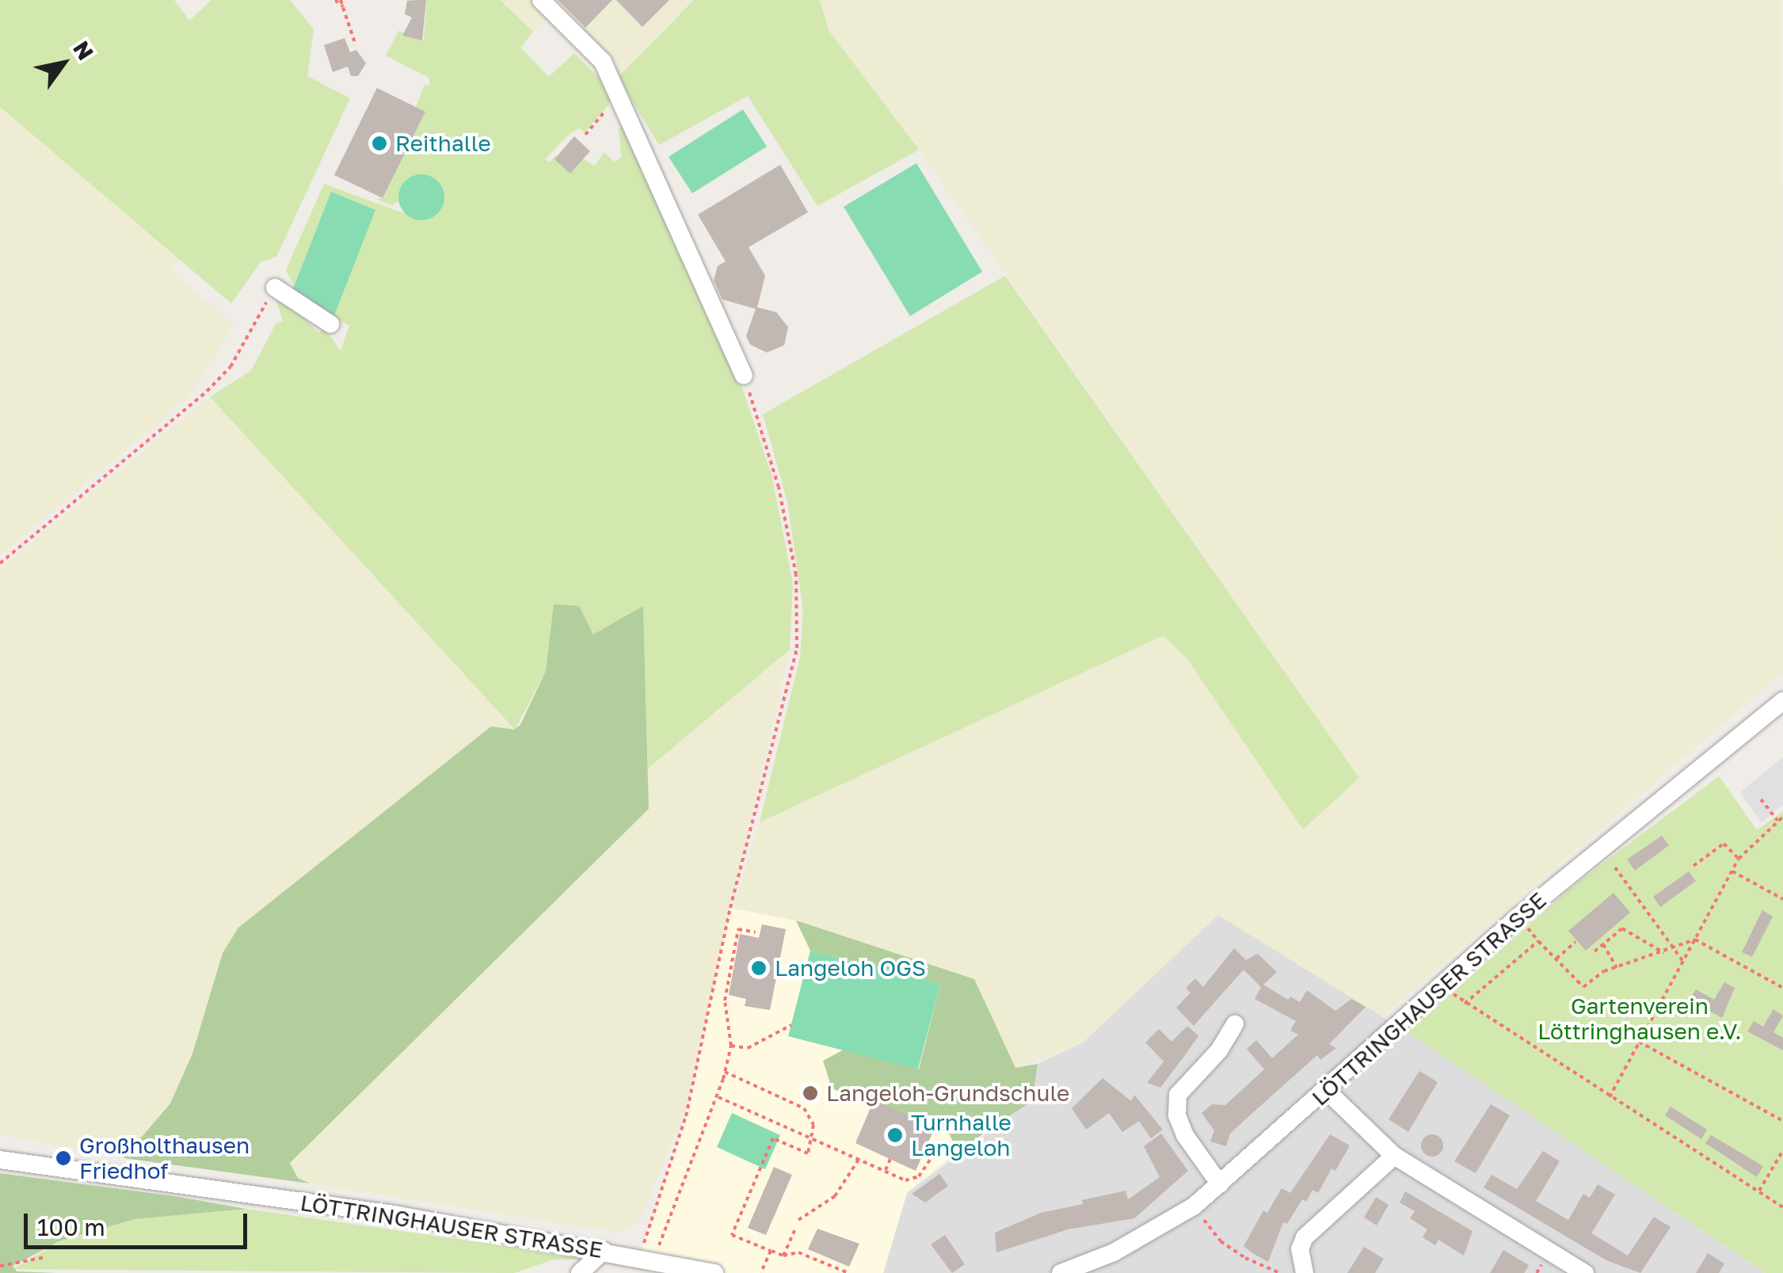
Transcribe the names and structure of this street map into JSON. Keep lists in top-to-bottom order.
{
  "streets": {
    "street": ["LÖTTRINGHAUSER STRASSE"]
  },
  "parks": ["Gartenverein Löttringhausen e.V."],
  "places": [
    "Reithalle",
    "Langeloh OGS",
    "Langeloh-Grundschule",
    "Turnhalle Langeloh",
    "Großholthausen Friedhof"
  ],
  "scale_bar": "100 m",
  "north": "top right"
}
